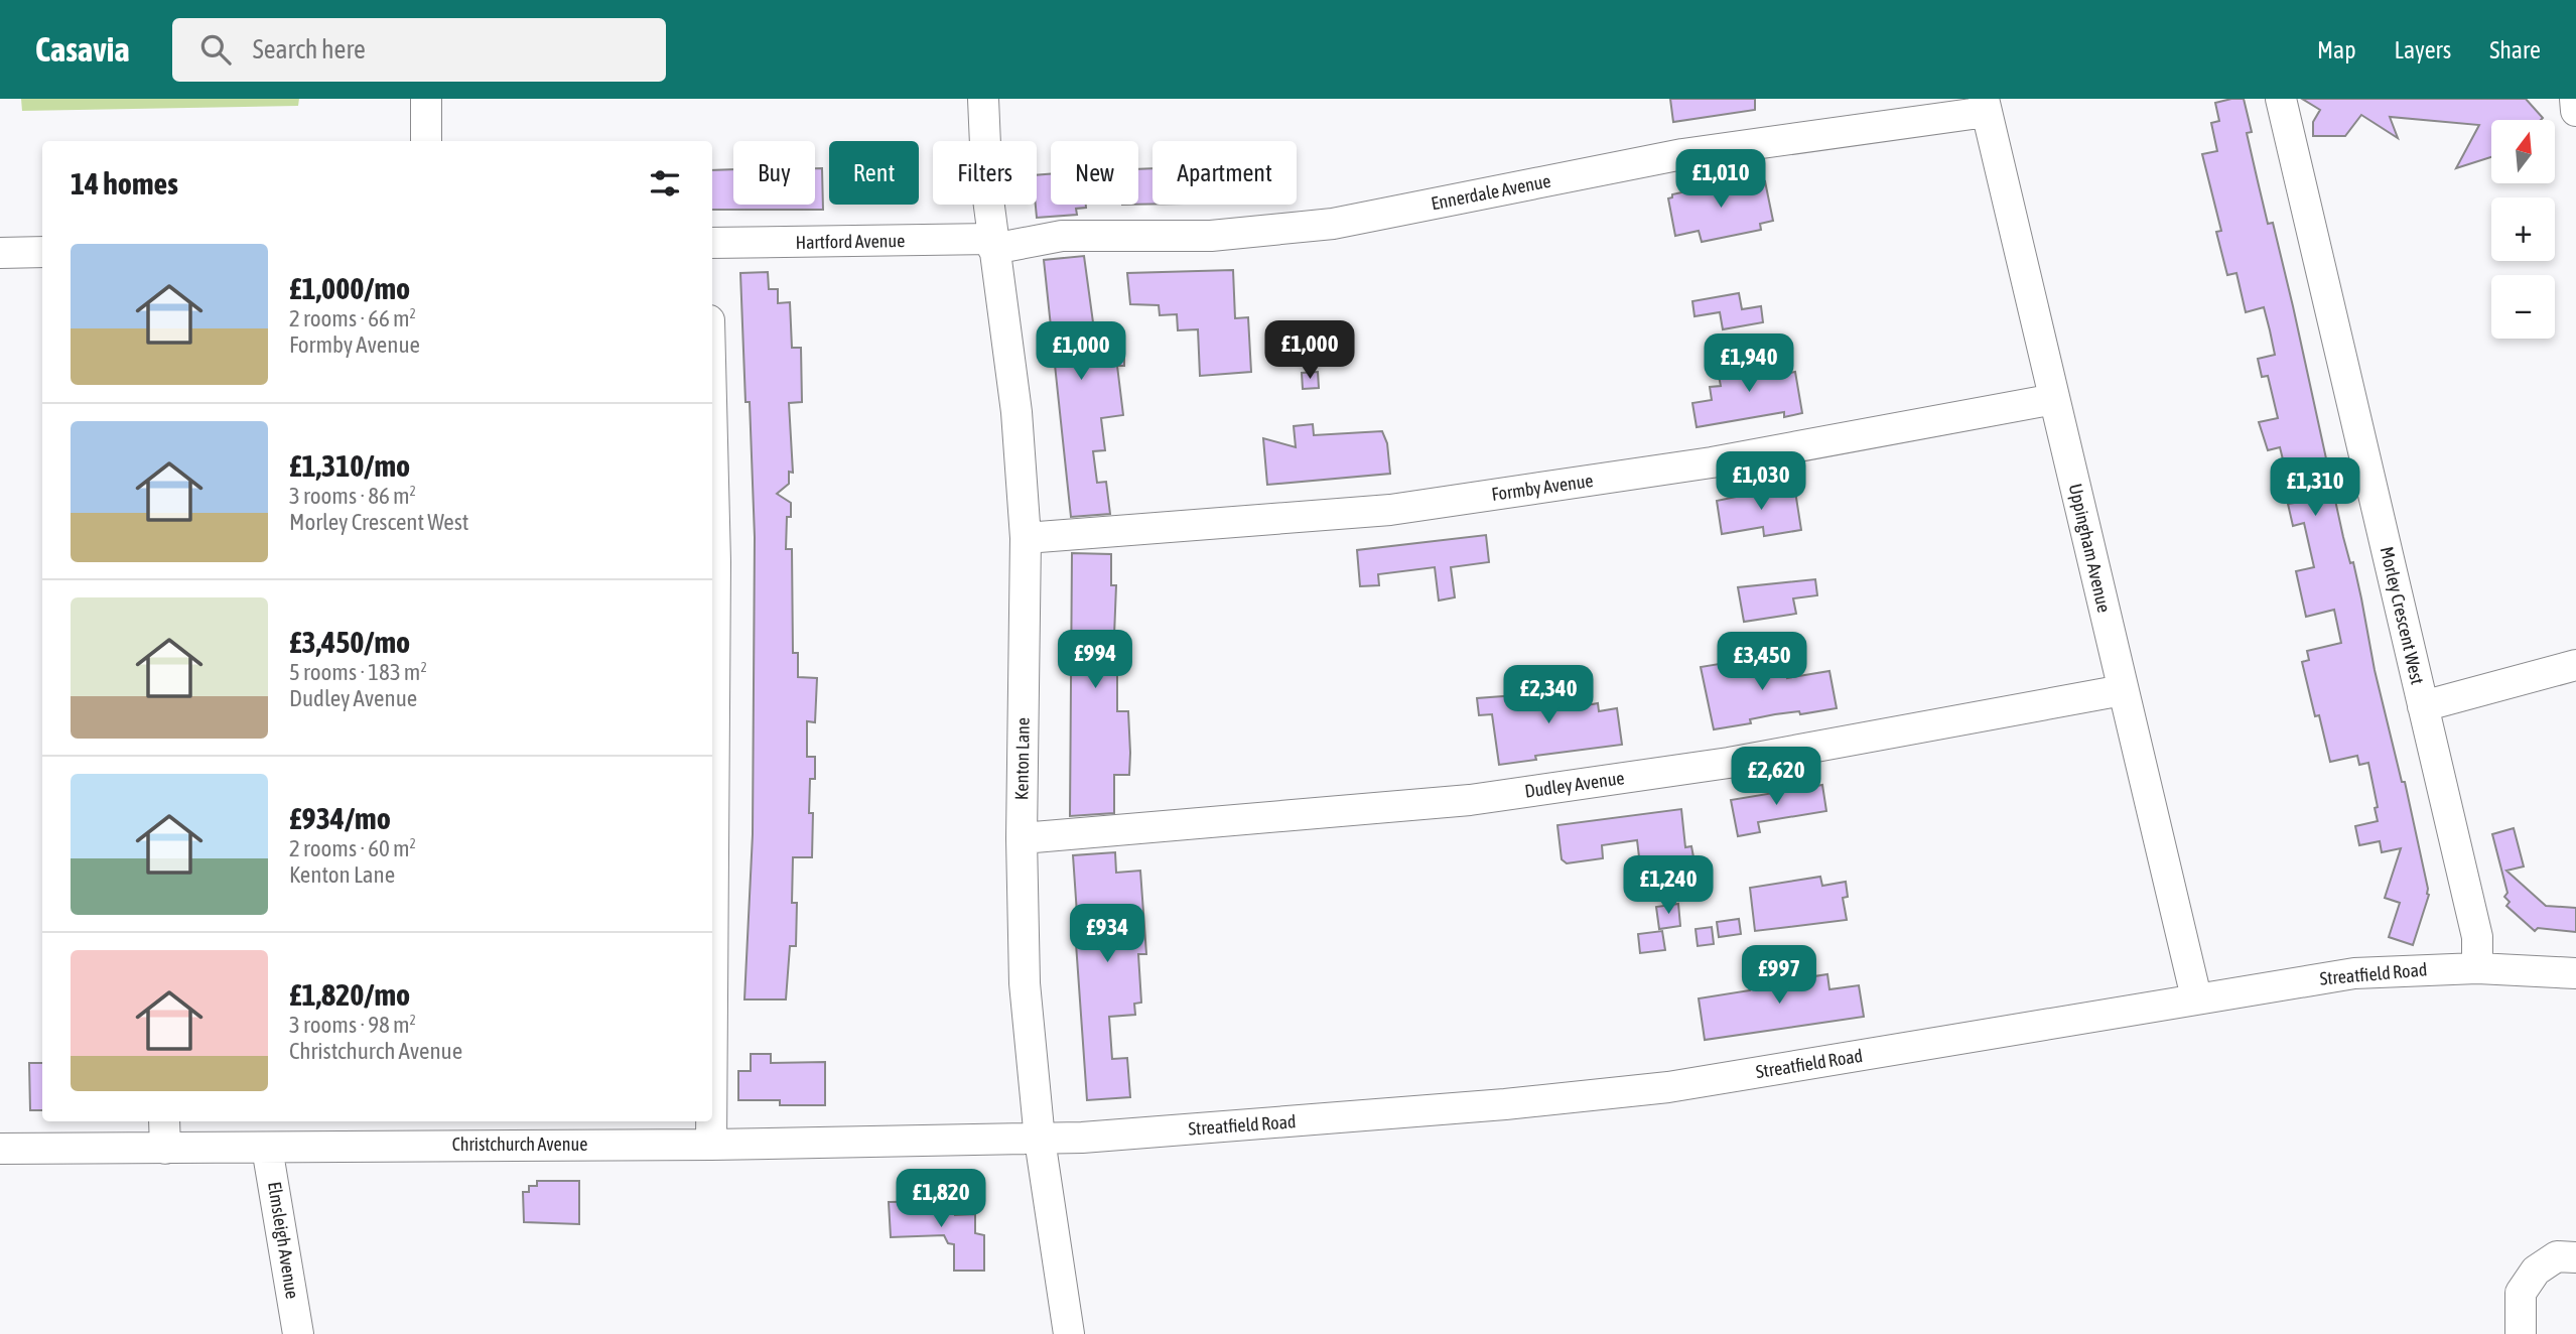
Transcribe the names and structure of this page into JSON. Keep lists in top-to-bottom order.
{
  "streets": {
    "street": [
      "Ennerdale Avenue",
      "Hartford Avenue",
      "Formby Avenue",
      "Uppingham Avenue",
      "Morley Crescent West",
      "Kenton Lane",
      "Dudley Avenue",
      "Streatfield Road",
      "Christchurch Avenue",
      "Elmsleigh Avenue"
    ]
  },
  "crossings": [
    ["Ennerdale Avenue", "Hartford Avenue"],
    ["Ennerdale Avenue", "Uppingham Avenue"],
    ["Ennerdale Avenue", "Kenton Lane"],
    ["Hartford Avenue", "Kenton Lane"],
    ["Formby Avenue", "Uppingham Avenue"],
    ["Formby Avenue", "Kenton Lane"],
    ["Uppingham Avenue", "Dudley Avenue"],
    ["Uppingham Avenue", "Streatfield Road"],
    ["Morley Crescent West", "Streatfield Road"],
    ["Kenton Lane", "Dudley Avenue"],
    ["Kenton Lane", "Streatfield Road"],
    ["Kenton Lane", "Christchurch Avenue"],
    ["Streatfield Road", "Christchurch Avenue"],
    ["Christchurch Avenue", "Elmsleigh Avenue"]
  ],
  "north": "top",
  "page": {
    "header": "Casavia",
    "search": "Search here",
    "nav": ["Map", "Layers", "Share"],
    "map_buttons": ["+", "−"],
    "chip": [
      "Buy",
      "Rent",
      "Filters",
      "New",
      "Apartment"
    ],
    "heading": "14 homes",
    "price": [
      "£1,010",
      "£1,000",
      "£1,000",
      "£1,940",
      "£1,030",
      "£1,310",
      "£994",
      "£3,450",
      "£2,340",
      "£2,620",
      "£1,240",
      "£934",
      "£997",
      "£1,820"
    ],
    "list": [
      {
        "name": "£1,000/mo",
        "note": "2 rooms · 66 m² · Formby Avenue"
      },
      {
        "name": "£1,310/mo",
        "note": "3 rooms · 86 m² · Morley Crescent West"
      },
      {
        "name": "£3,450/mo",
        "note": "5 rooms · 183 m² · Dudley Avenue"
      },
      {
        "name": "£934/mo",
        "note": "2 rooms · 60 m² · Kenton Lane"
      },
      {
        "name": "£1,820/mo",
        "note": "3 rooms · 98 m² · Christchurch Avenue"
      }
    ]
  }
}
